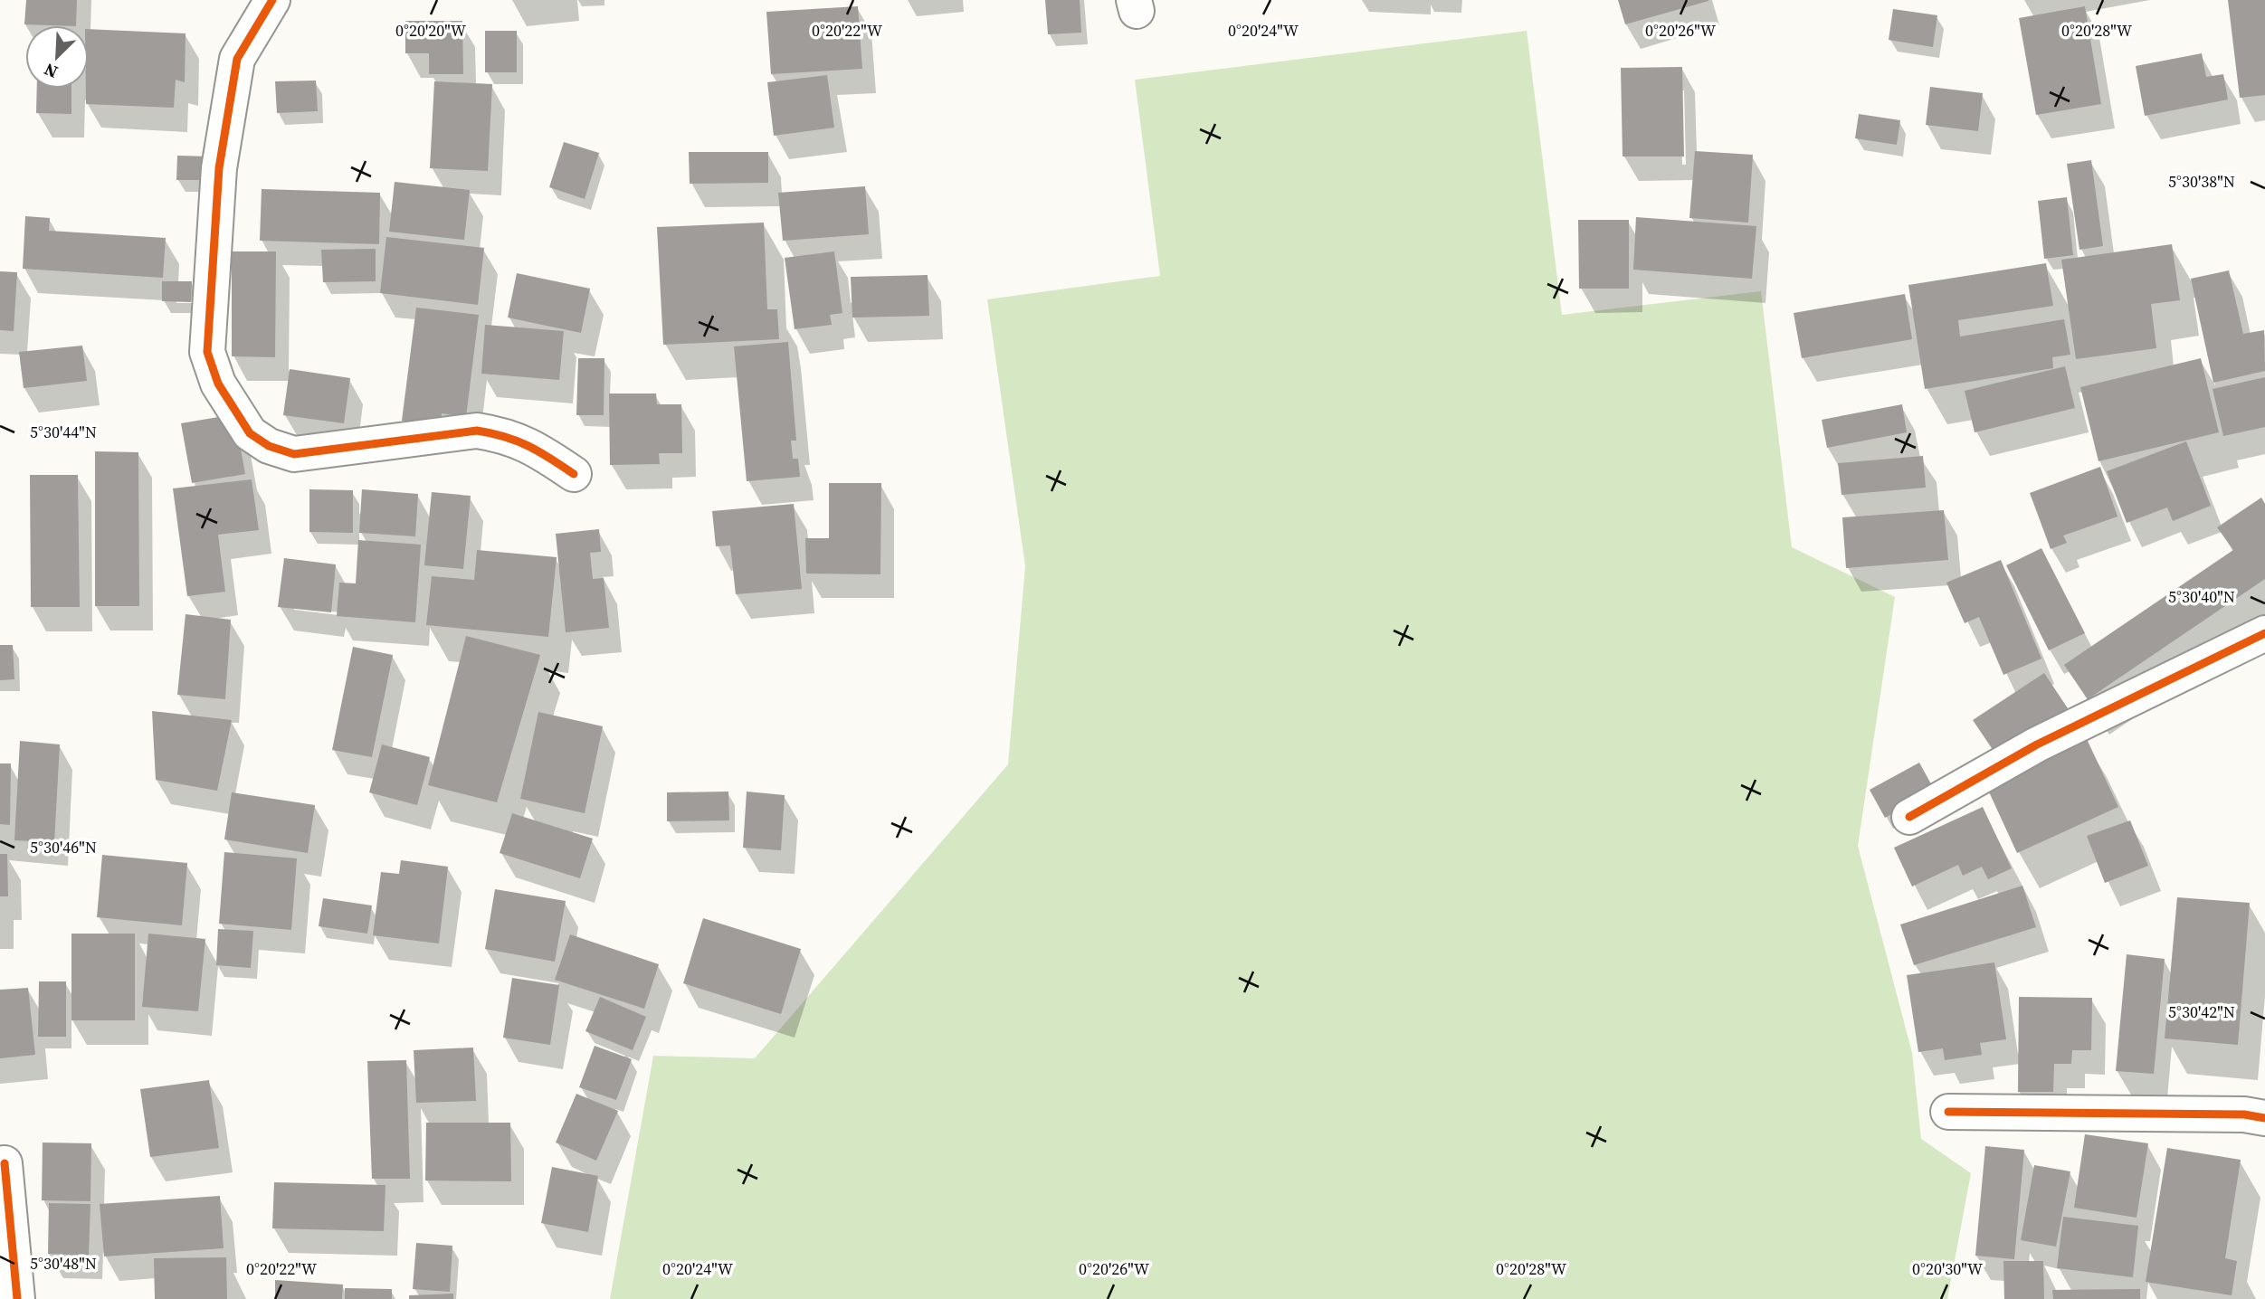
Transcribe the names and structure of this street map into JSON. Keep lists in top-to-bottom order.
{
  "north": "bottom left",
  "coordinates": [
    "0°20'20\"W",
    "0°20'22\"W",
    "0°20'24\"W",
    "0°20'26\"W",
    "0°20'28\"W",
    "5°30'38\"N",
    "5°30'44\"N",
    "5°30'40\"N",
    "5°30'46\"N",
    "5°30'42\"N",
    "5°30'48\"N",
    "0°20'30\"W"
  ]
}
